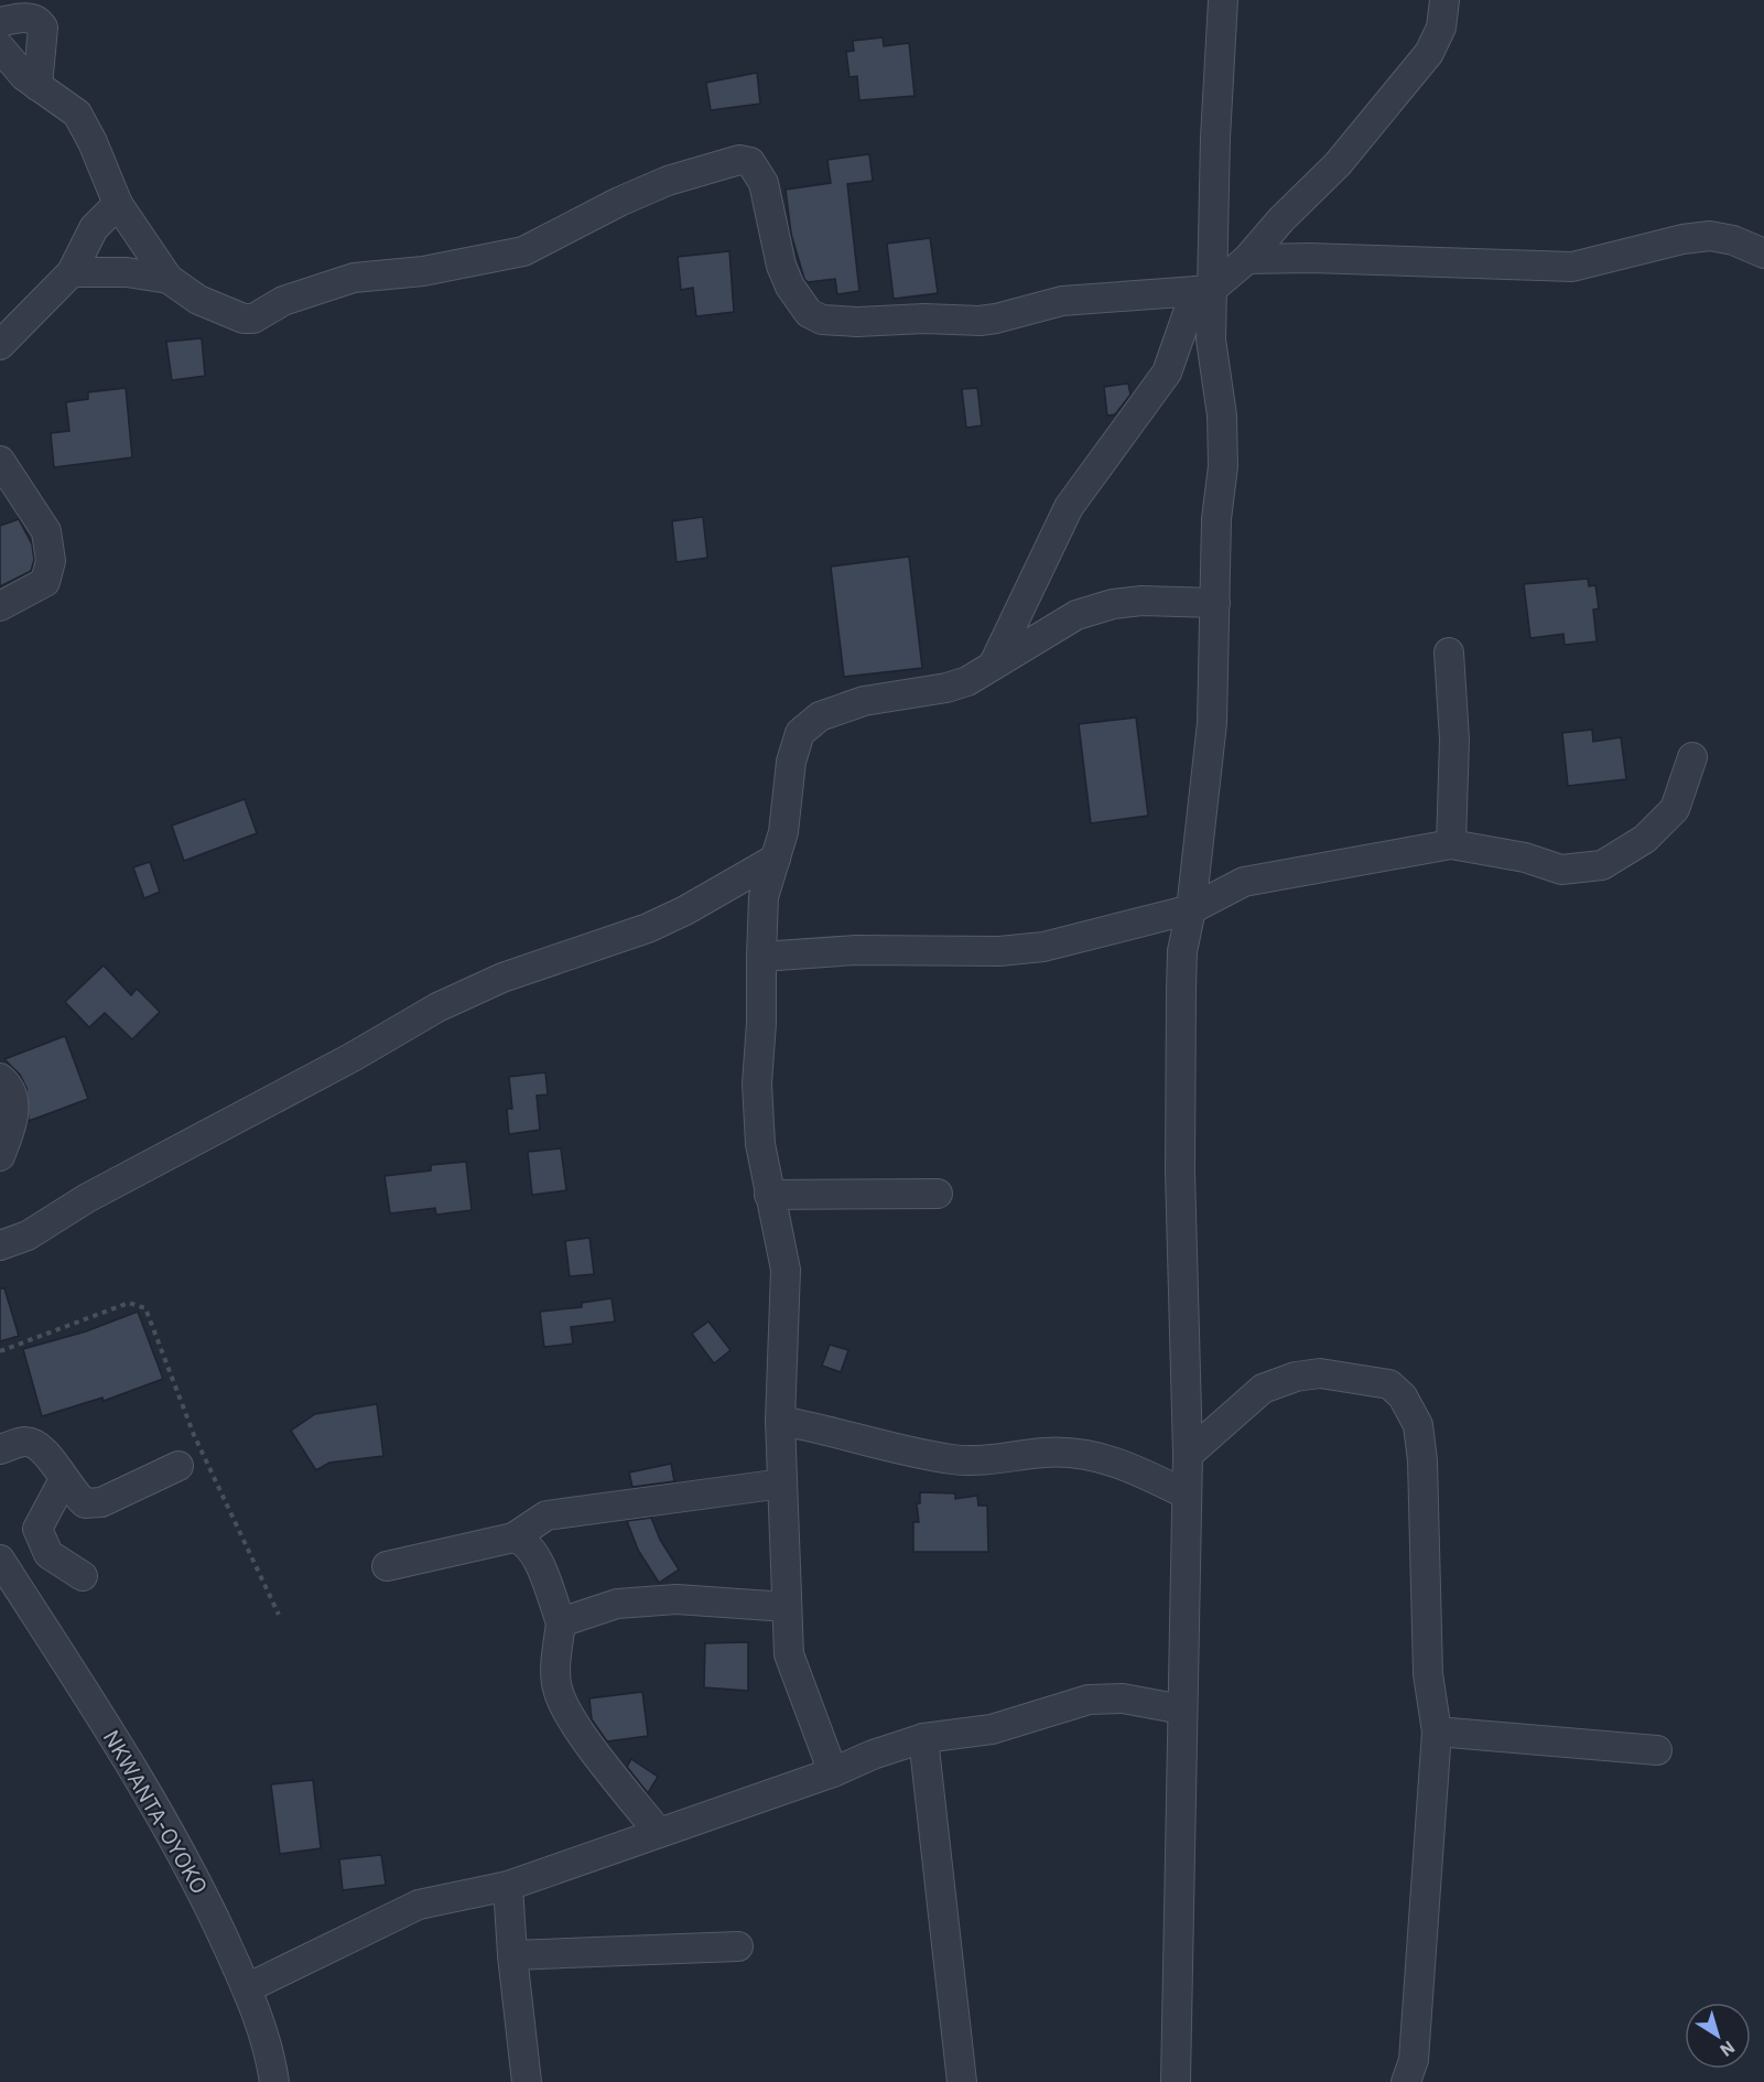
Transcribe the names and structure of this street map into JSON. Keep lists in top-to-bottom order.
{
  "streets": {
    "street": ["NKWANTA-OYOKO"]
  },
  "north": "bottom right"
}
